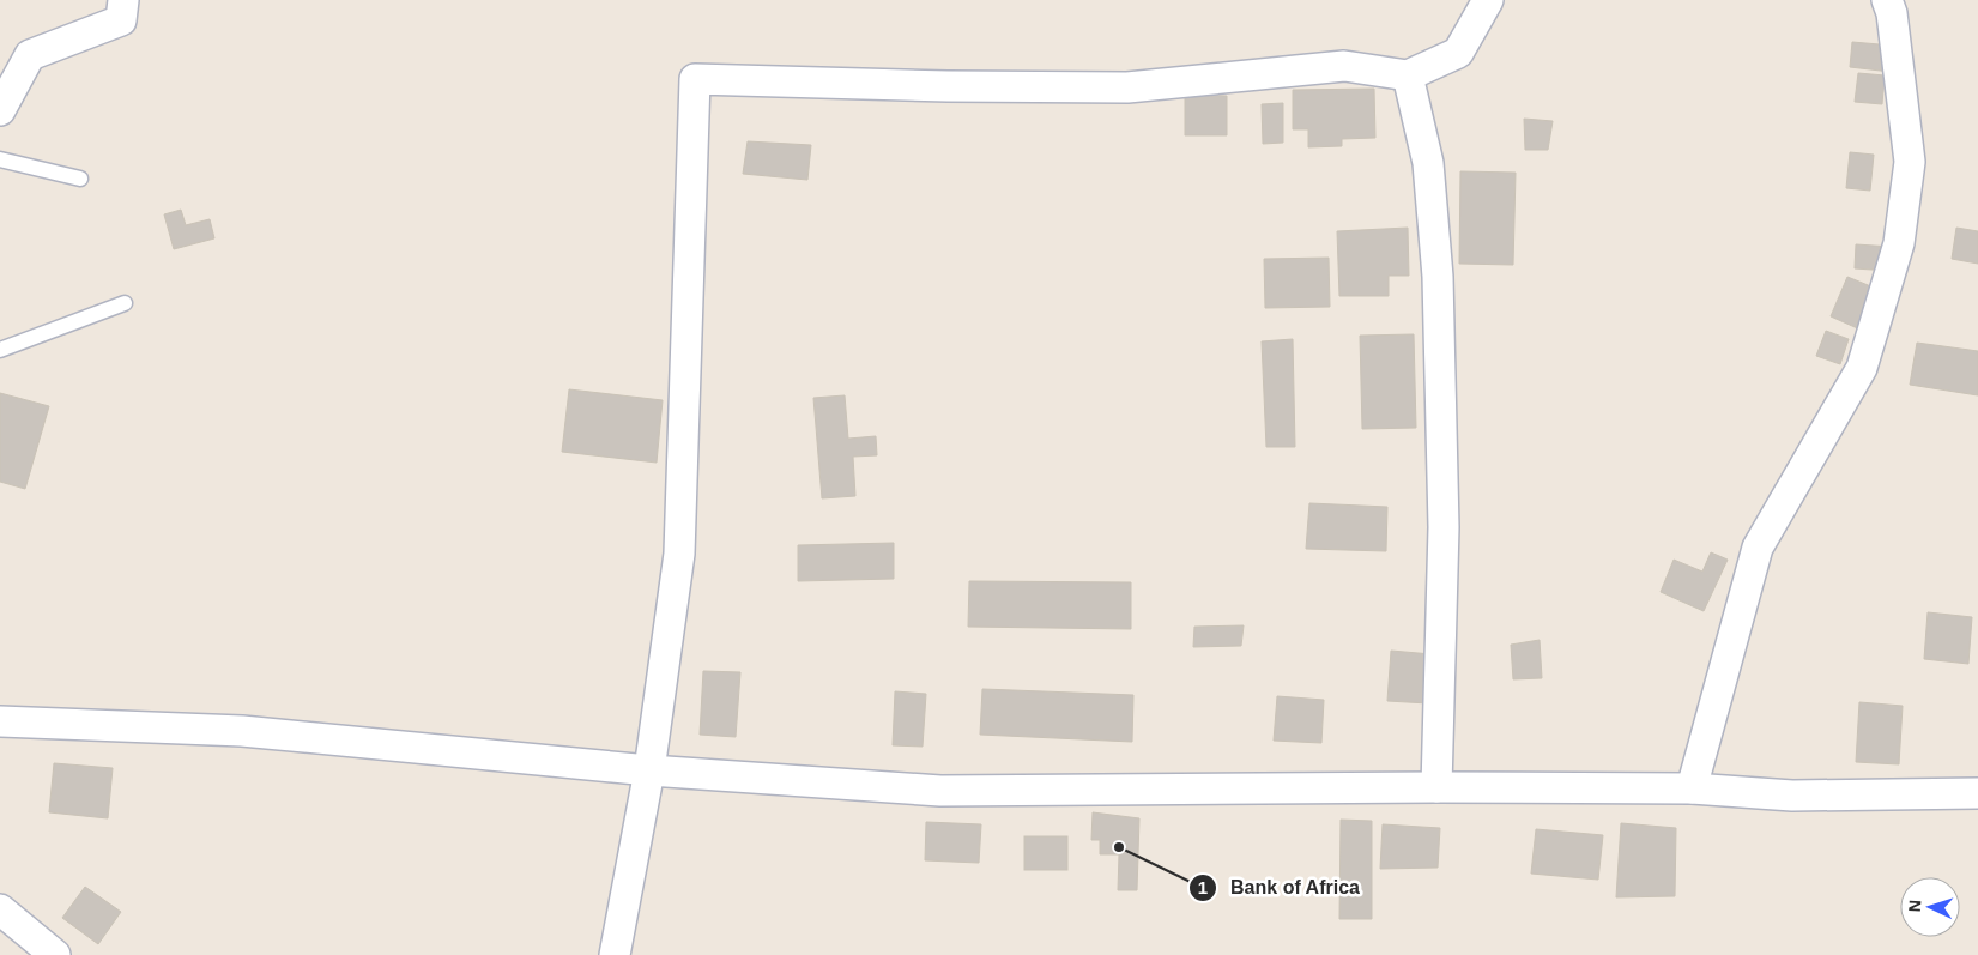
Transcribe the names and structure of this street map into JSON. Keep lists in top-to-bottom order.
{
  "places": ["Bank of Africa"],
  "north": "left"
}
